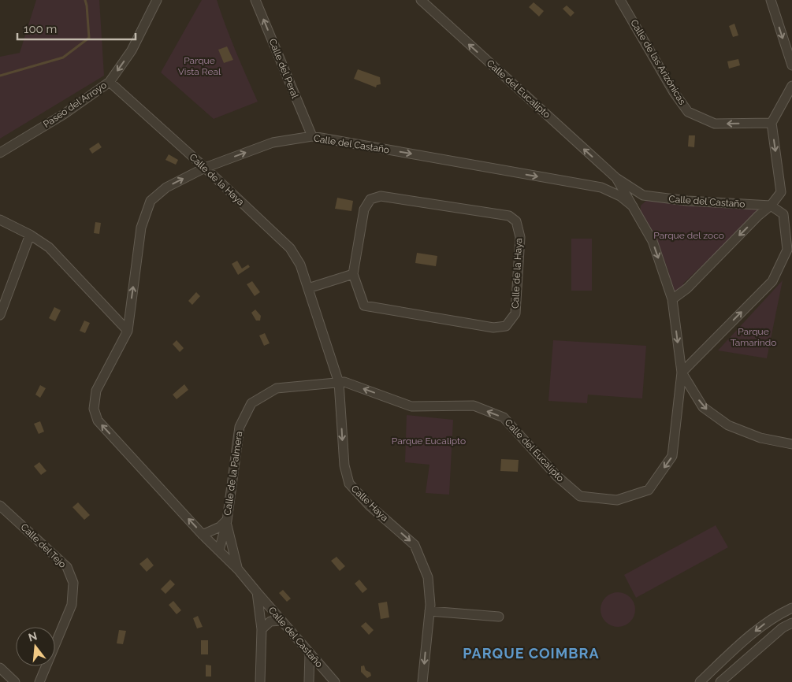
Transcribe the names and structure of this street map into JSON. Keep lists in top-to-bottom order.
{
  "streets": {
    "street": [
      "Calle de las Arizónicas",
      "Calle del Peral",
      "Calle del Eucalipto",
      "Paseo del Arroyo",
      "Calle del Castaño",
      "Calle de la Haya",
      "Calle de la Palmera",
      "Calle Haya",
      "Calle del Tejo"
    ]
  },
  "crossings": [
    ["Calle del Peral", "Calle del Castaño"],
    ["Calle del Eucalipto", "Calle del Castaño"],
    ["Calle del Eucalipto", "Calle de la Haya"],
    ["Calle del Eucalipto", "Calle de la Palmera"],
    ["Calle del Eucalipto", "Calle Haya"],
    ["Paseo del Arroyo", "Calle de la Haya"],
    ["Calle del Castaño", "Calle de la Haya"],
    ["Calle del Castaño", "Calle de la Palmera"],
    ["Calle de la Haya", "Calle de la Palmera"],
    ["Calle de la Haya", "Calle Haya"],
    ["Calle de la Palmera", "Calle Haya"]
  ],
  "one_way": [
    "Calle de las Arizónicas",
    "Calle del Peral",
    "Paseo del Arroyo",
    "Calle Haya"
  ],
  "districts": ["PARQUE COIMBRA"],
  "parks": [
    "Parque Vista Real",
    "Parque del zoco",
    "Parque Tamarindo",
    "Parque Eucalipto"
  ],
  "scale_bar": "100 m",
  "north": "top"
}
